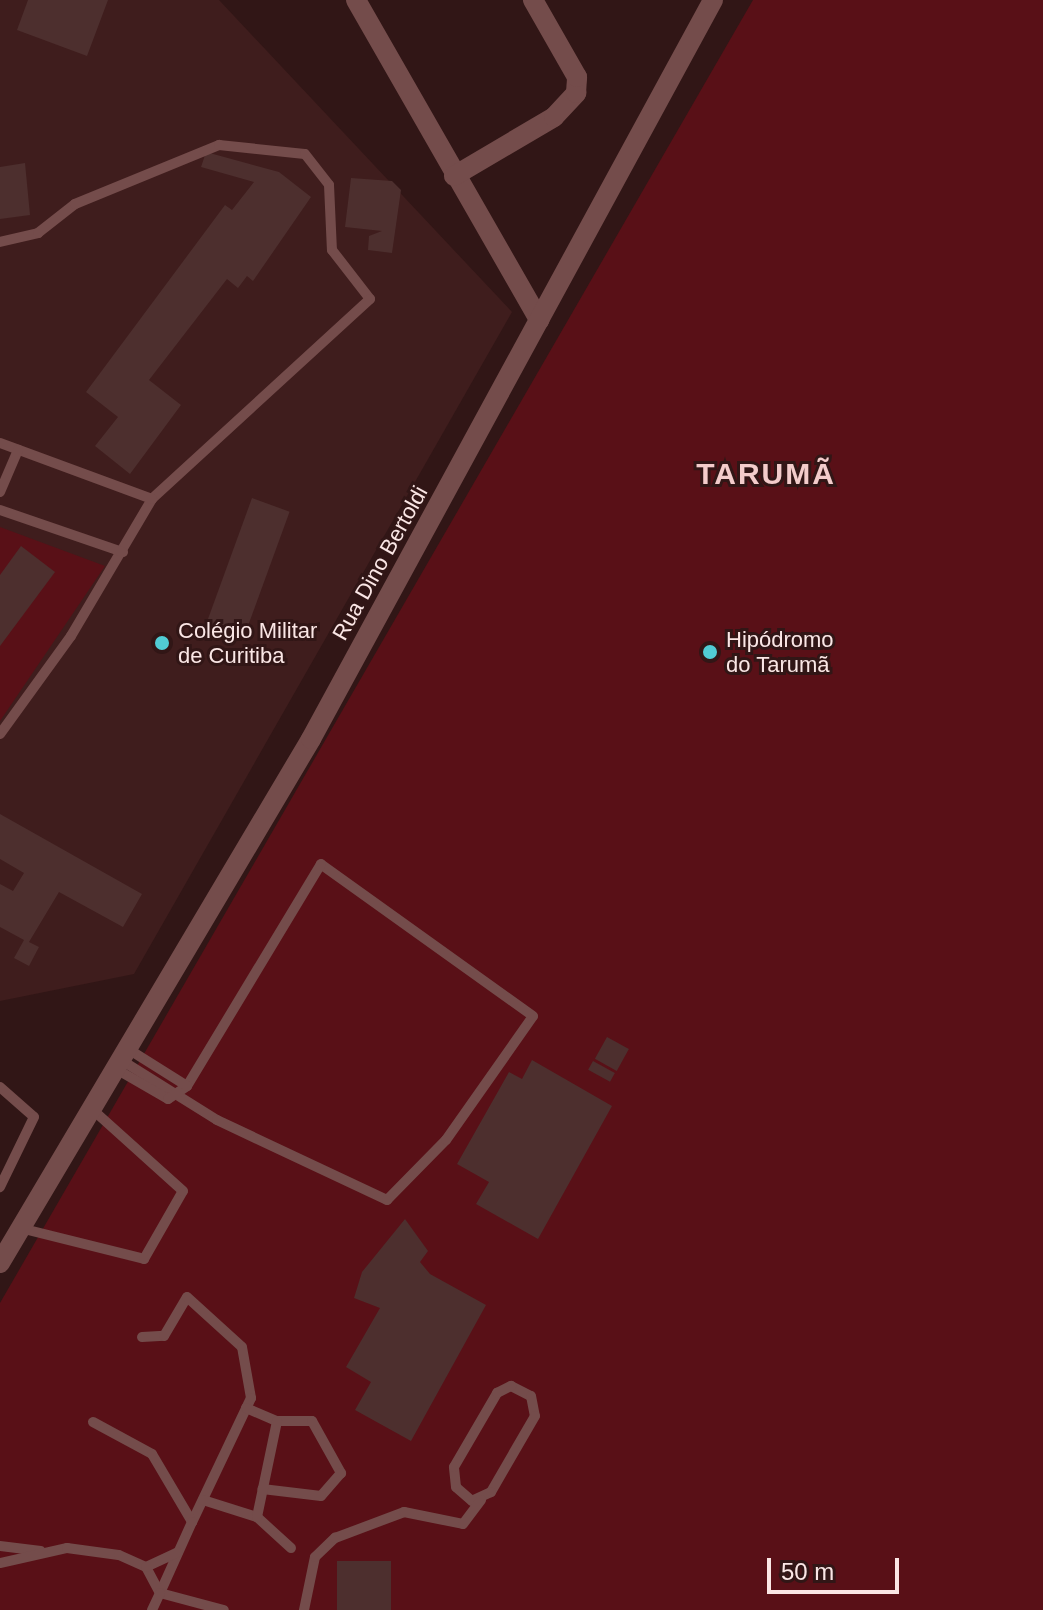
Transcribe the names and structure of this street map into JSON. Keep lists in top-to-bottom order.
{
  "streets": {
    "street": ["Rua Dino Bertoldi"]
  },
  "districts": ["TARUMÃ"],
  "places": ["Colégio Militar de Curitiba", "Hipódromo do Tarumã"],
  "scale_bar": "50 m"
}
